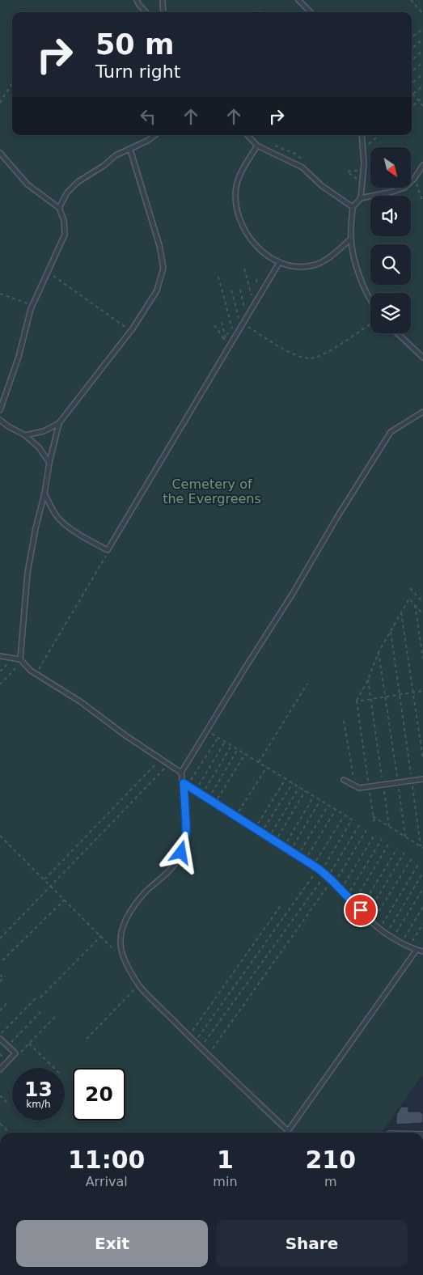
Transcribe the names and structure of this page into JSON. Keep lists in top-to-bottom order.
{
  "parks": ["Cemetery of the Evergreens"],
  "north": "bottom right",
  "page": {
    "turn": ["50 m", "Turn right"],
    "speed": "13 km/h",
    "limit": "20",
    "eta": [
      "11:00",
      "Arrival",
      "1",
      "min",
      "210",
      "m"
    ],
    "buttons": ["Exit", "Share"]
  }
}
